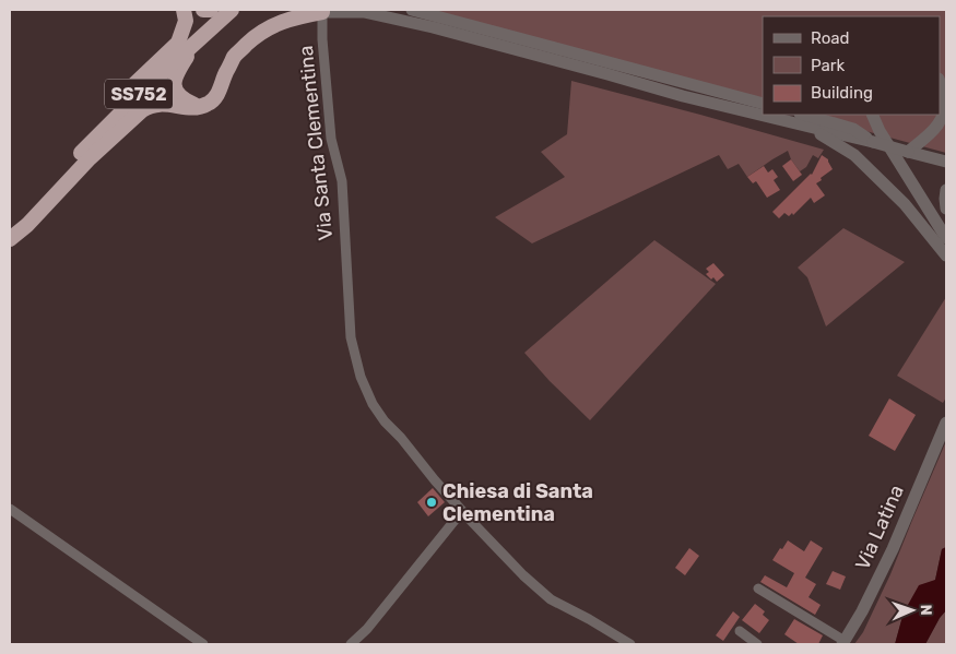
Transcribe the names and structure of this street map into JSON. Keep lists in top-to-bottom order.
{
  "streets": {
    "highway": ["SS752"],
    "street": ["Via Santa Clementina", "Via Latina"]
  },
  "places": ["Chiesa di Santa Clementina"],
  "legend": ["Road", "Park", "Building"],
  "north": "right"
}
